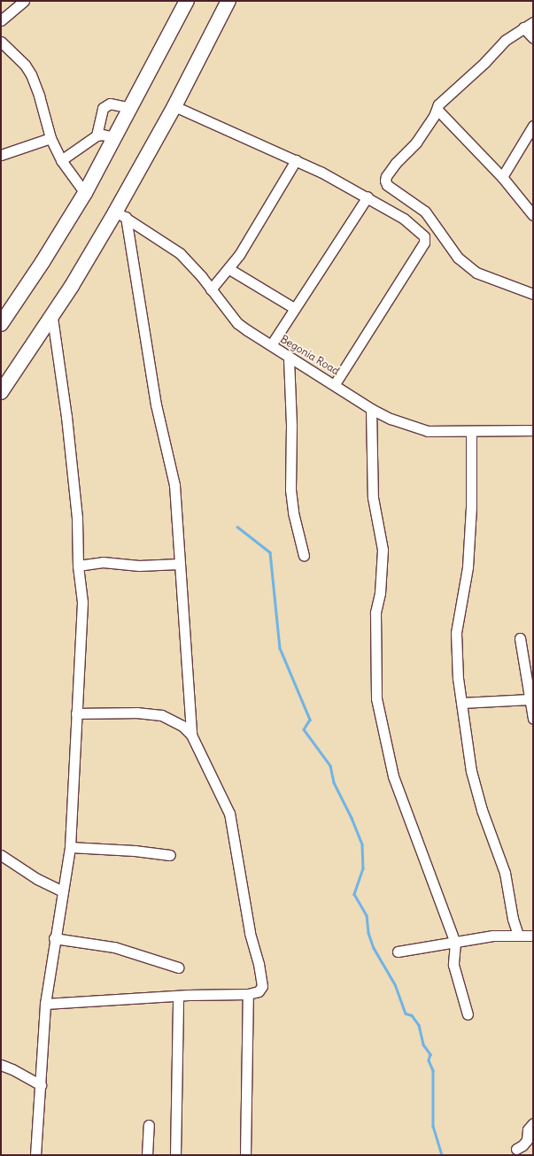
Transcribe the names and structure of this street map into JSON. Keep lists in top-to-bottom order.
{
  "streets": {
    "street": ["Begonia Road"]
  }
}
